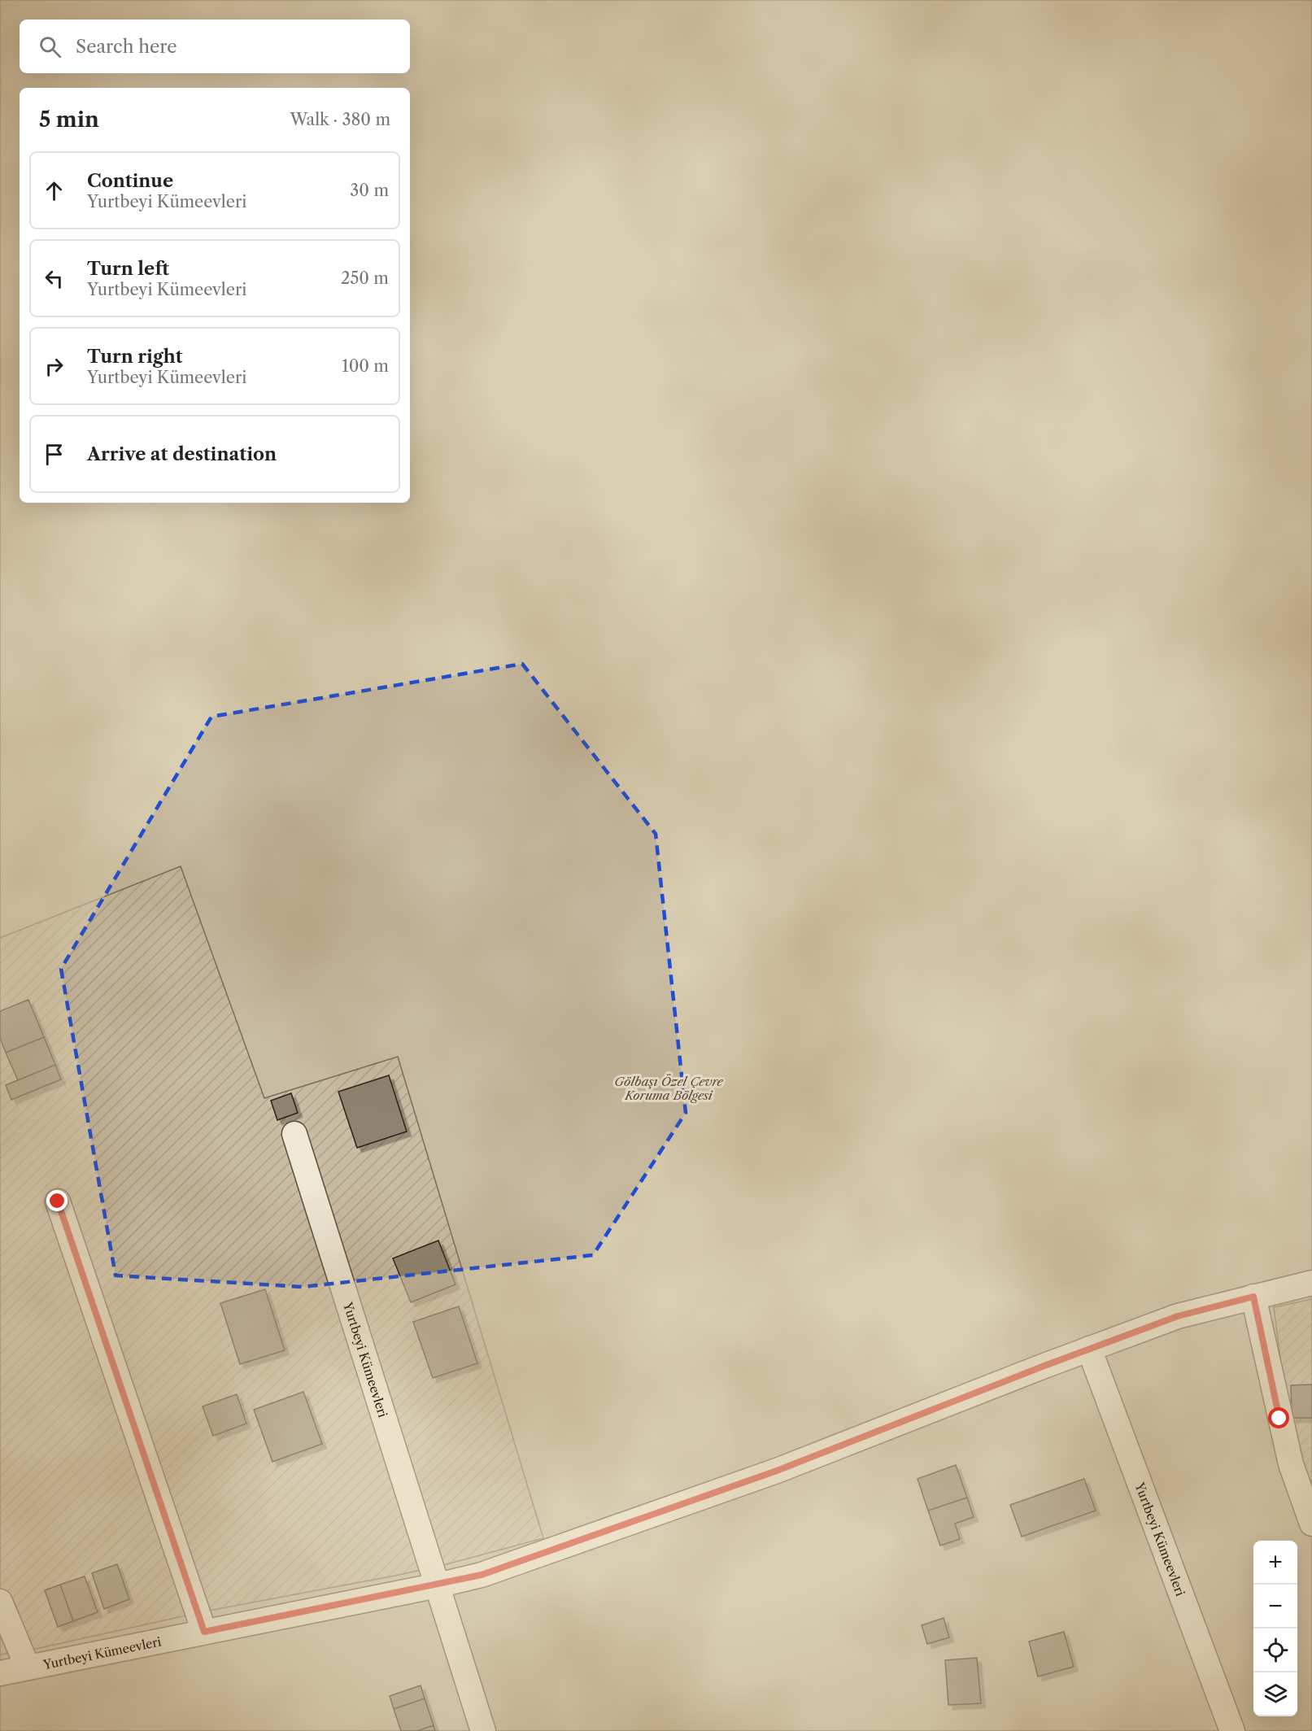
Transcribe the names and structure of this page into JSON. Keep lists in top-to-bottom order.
{
  "streets": {
    "street": ["Yurtbeyi Kümeevleri"]
  },
  "parks": ["Gölbaşı Özel Çevre Koruma Bölgesi"],
  "page": {
    "search": "Search here",
    "heading": ["5 min", "Walk · 380 m"],
    "list": [
      ["Continue", "Yurtbeyi Kümeevleri", "30 m"],
      ["Turn left", "Yurtbeyi Kümeevleri", "250 m"],
      ["Turn right", "Yurtbeyi Kümeevleri", "100 m"],
      "Arrive at destination"
    ],
    "map_buttons": ["+", "−"]
  }
}
